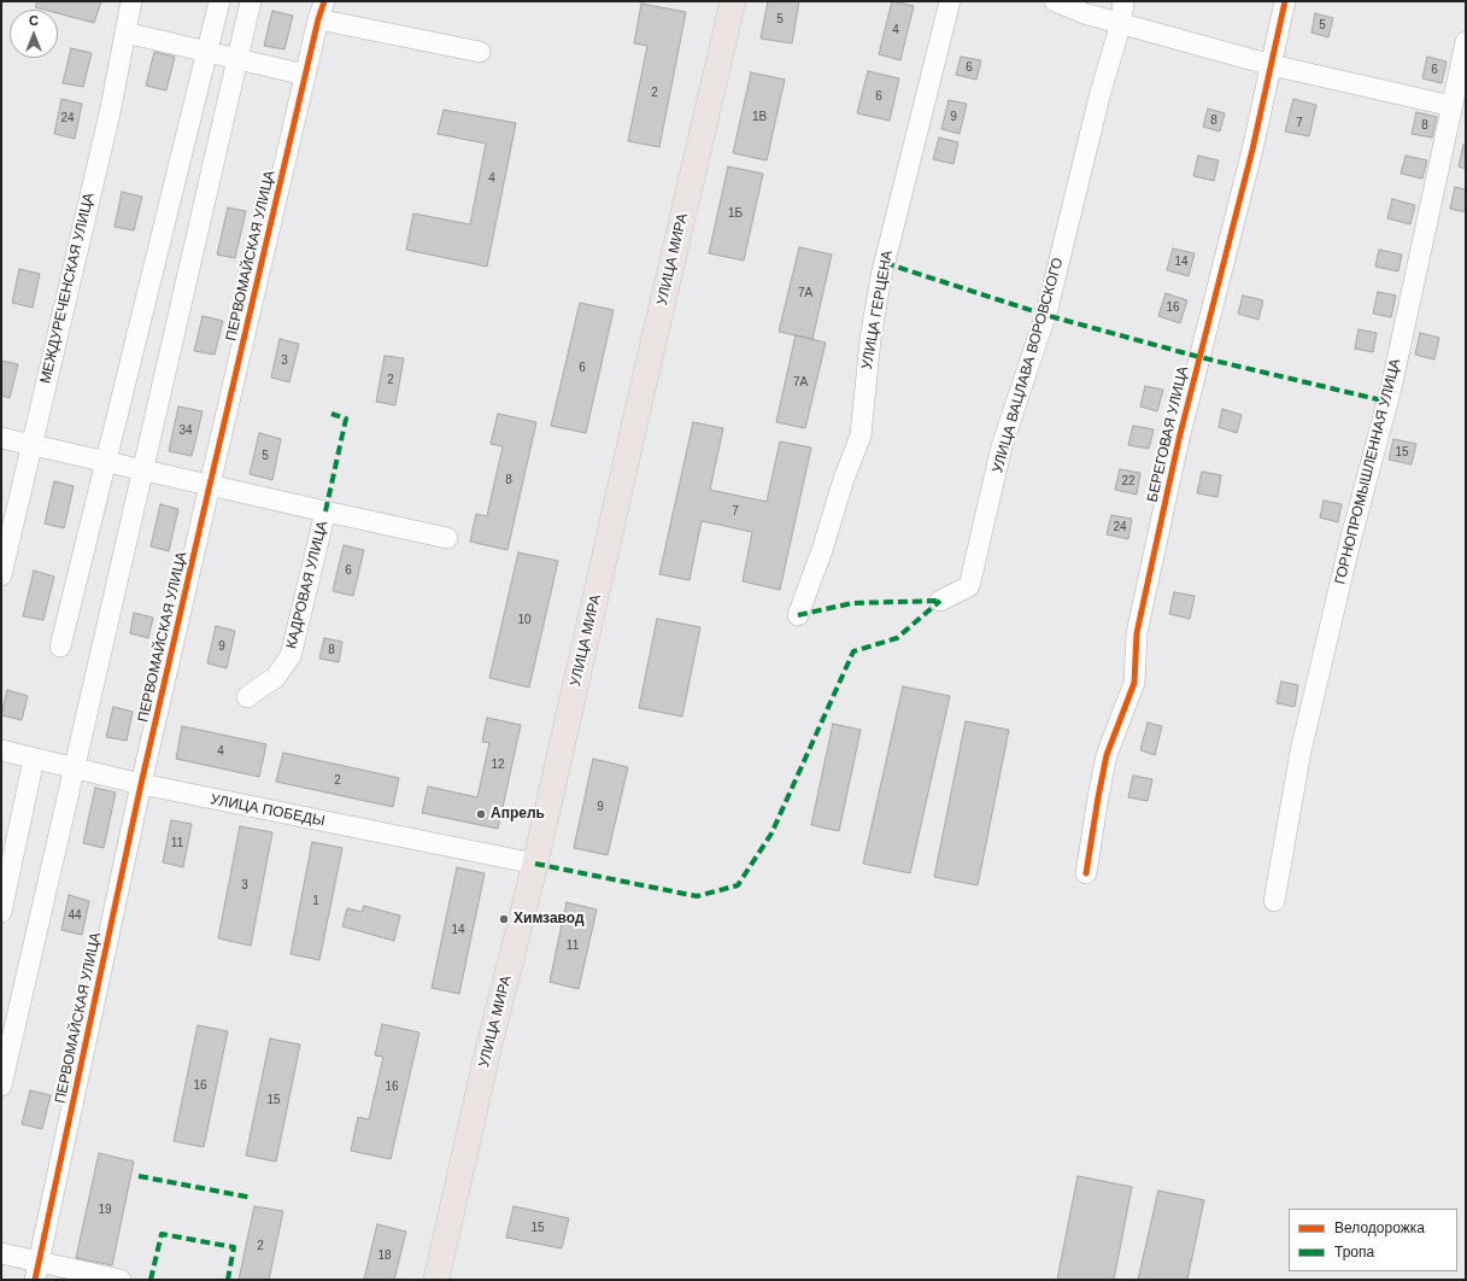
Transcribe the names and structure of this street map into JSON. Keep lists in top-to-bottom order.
{
  "streets": {
    "main road": ["УЛИЦА МИРА"],
    "street": [
      "ПЕРВОМАЙСКАЯ УЛИЦА",
      "МЕЖДУРЕЧЕНСКАЯ УЛИЦА",
      "УЛИЦА ГЕРЦЕНА",
      "УЛИЦА ВАЦЛАВА ВОРОВСКОГО",
      "БЕРЕГОВАЯ УЛИЦА",
      "ГОРНОПРОМЫШЛЕННАЯ УЛИЦА",
      "КАДРОВАЯ УЛИЦА",
      "УЛИЦА ПОБЕДЫ"
    ]
  },
  "crossings": [
    ["ПЕРВОМАЙСКАЯ УЛИЦА", "УЛИЦА ПОБЕДЫ"],
    ["УЛИЦА МИРА", "УЛИЦА ПОБЕДЫ"]
  ],
  "places": ["Апрель", "Химзавод"],
  "house_numbers": [
    "5",
    "5",
    "4",
    "6",
    "6",
    "2",
    "6",
    "1В",
    "9",
    "24",
    "8",
    "7",
    "8",
    "4",
    "1Б",
    "14",
    "7А",
    "16",
    "3",
    "6",
    "2",
    "7А",
    "34",
    "15",
    "5",
    "8",
    "22",
    "7",
    "24",
    "6",
    "10",
    "9",
    "8",
    "4",
    "12",
    "2",
    "9",
    "11",
    "3",
    "1",
    "44",
    "14",
    "11",
    "16",
    "16",
    "15",
    "19",
    "15",
    "2",
    "18"
  ],
  "legend": ["Велодорожка", "Тропа"],
  "north": "top"
}
